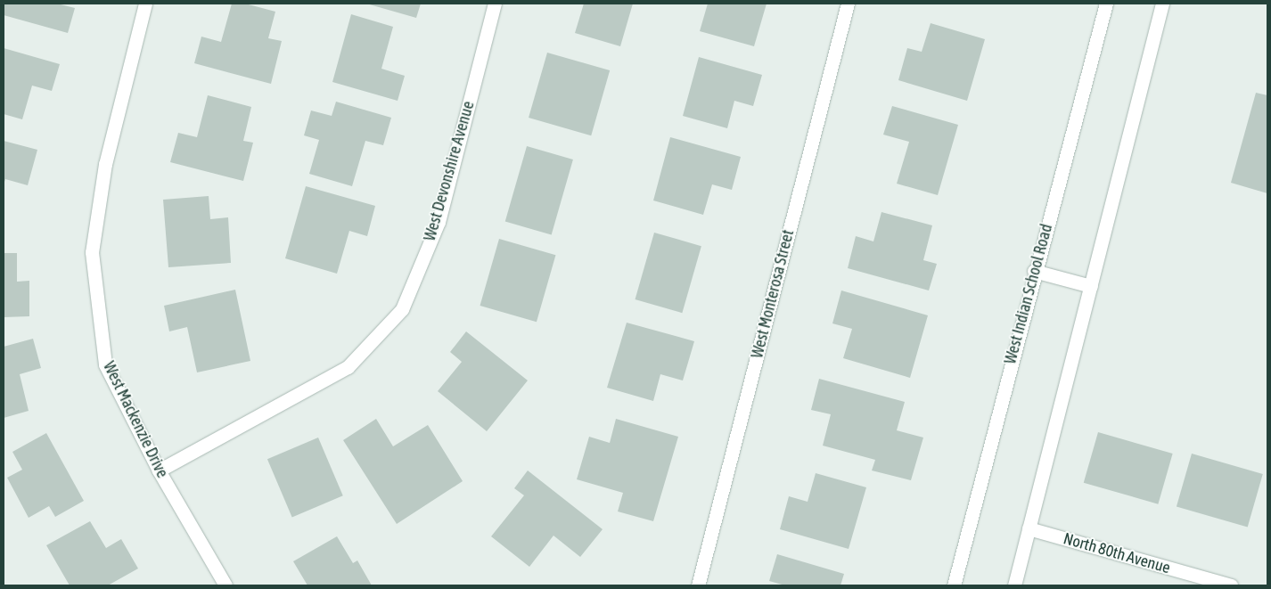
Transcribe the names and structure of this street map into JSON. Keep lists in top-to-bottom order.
{
  "streets": {
    "street": [
      "West Devonshire Avenue",
      "West Monterosa Street",
      "West Indian School Road",
      "West Mackenzie Drive",
      "North 80th Avenue"
    ]
  },
  "crossings": [
    ["West Devonshire Avenue", "West Mackenzie Drive"]
  ]
}
